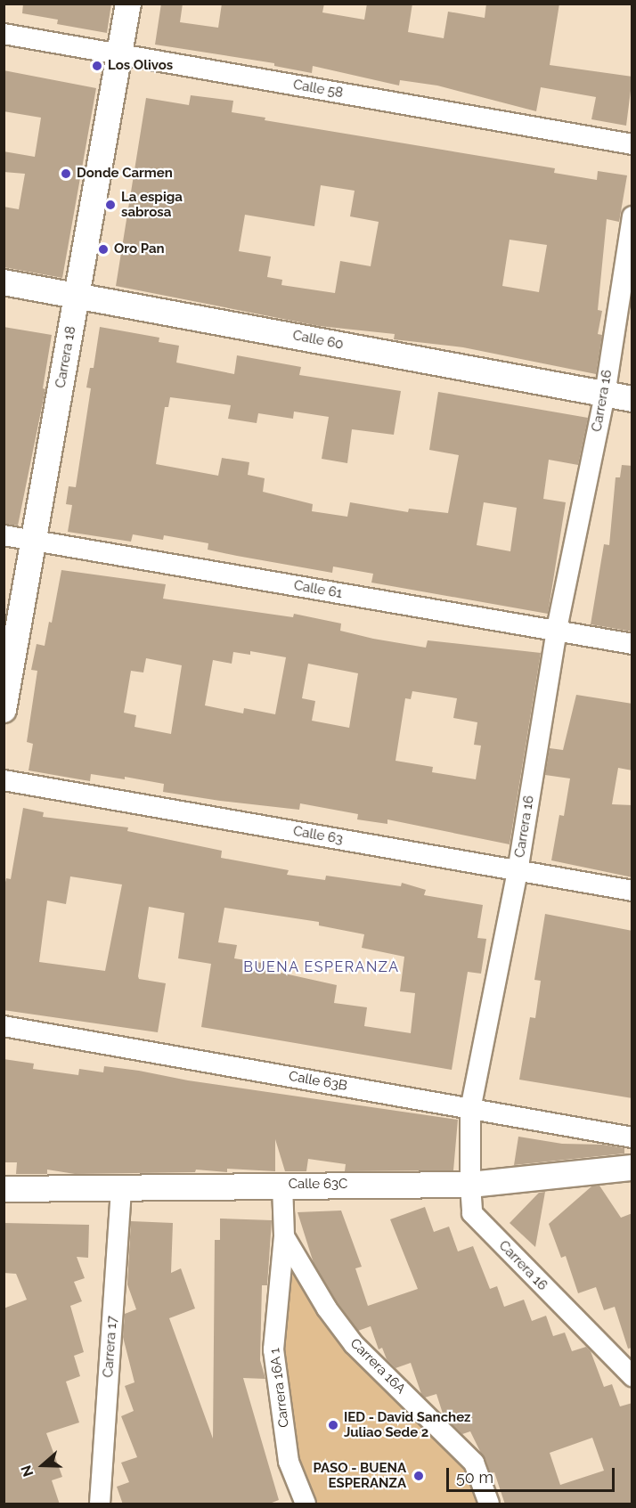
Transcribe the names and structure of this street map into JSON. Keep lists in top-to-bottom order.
{
  "streets": {
    "street": [
      "Calle 58",
      "Calle 60",
      "Carrera 18",
      "Carrera 16",
      "Calle 61",
      "Calle 63",
      "Calle 63B",
      "Calle 63C",
      "Carrera 17",
      "Carrera 16A",
      "Carrera 16A 1"
    ]
  },
  "crossings": [
    ["Calle 58", "Carrera 18"],
    ["Calle 60", "Carrera 18"],
    ["Calle 60", "Carrera 16"],
    ["Carrera 18", "Calle 61"],
    ["Carrera 16", "Calle 61"],
    ["Carrera 16", "Calle 63"],
    ["Carrera 16", "Calle 63B"],
    ["Carrera 16", "Calle 63C"],
    ["Calle 63C", "Carrera 17"],
    ["Carrera 16A", "Carrera 16A 1"]
  ],
  "districts": ["BUENA ESPERANZA"],
  "places": [
    "Los Olivos",
    "Donde Carmen",
    "La espiga sabrosa",
    "Oro Pan",
    "IED - David Sanchez Juliao Sede 2",
    "PASO - BUENA ESPERANZA"
  ],
  "scale_bar": "50 m",
  "north": "left"
}
